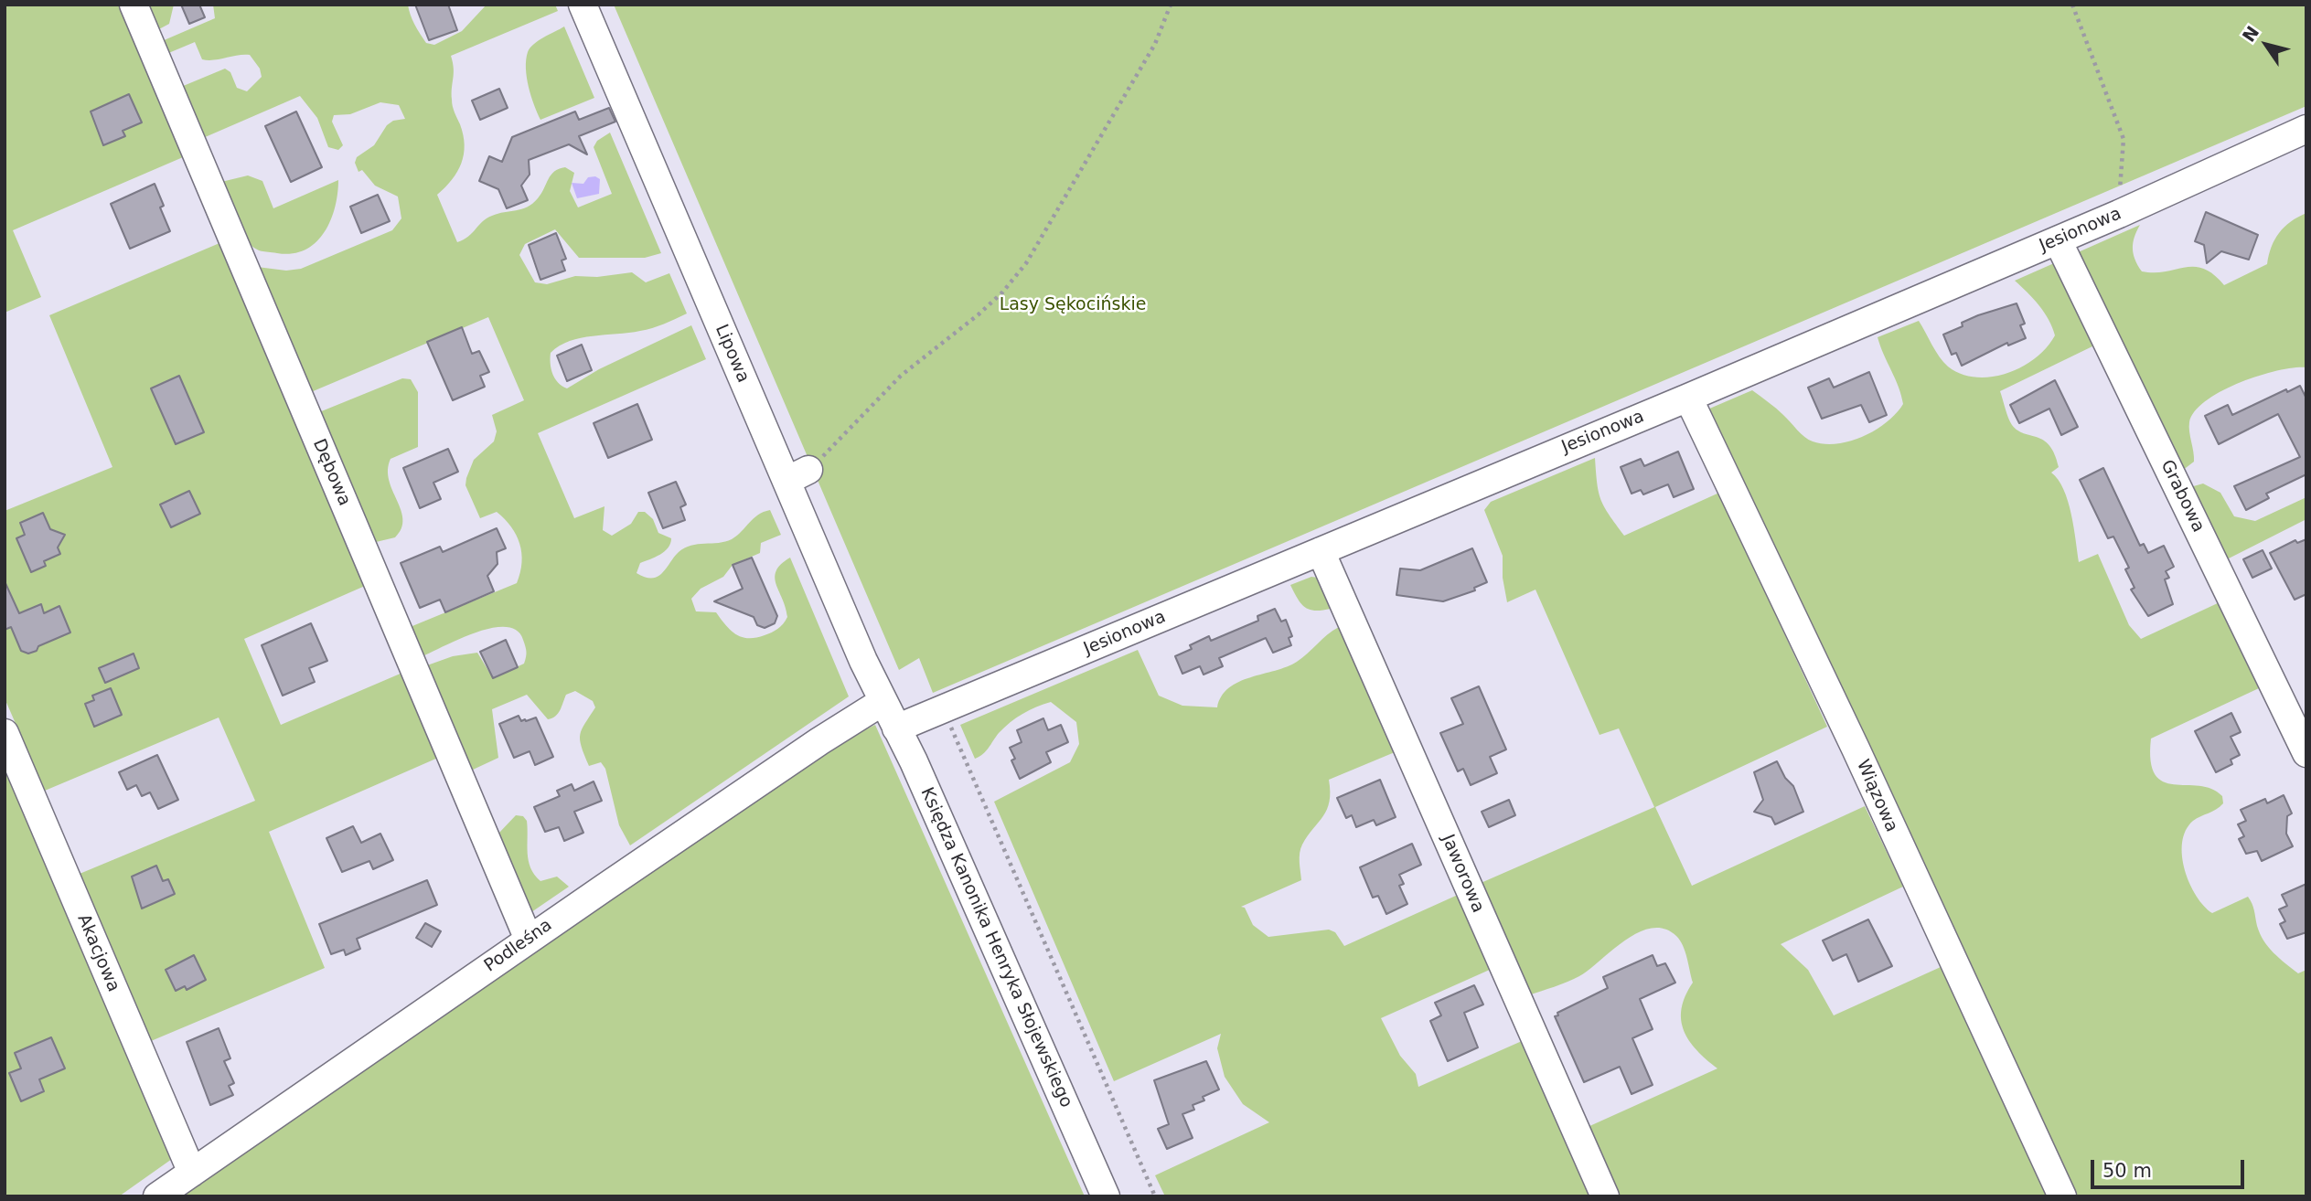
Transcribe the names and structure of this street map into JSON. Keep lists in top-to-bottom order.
{
  "streets": {
    "street": [
      "Jesionowa",
      "Lipowa",
      "Dębowa",
      "Grabowa",
      "Wiązowa",
      "Jaworowa",
      "Podleśna",
      "Księdza Kanonika Henryka Słojewskiego",
      "Akacjowa"
    ]
  },
  "crossings": [
    ["Jesionowa", "Grabowa"],
    ["Jesionowa", "Wiązowa"],
    ["Jesionowa", "Jaworowa"],
    ["Jesionowa", "Księdza Kanonika Henryka Słojewskiego"],
    ["Lipowa", "Podleśna"],
    ["Lipowa", "Księdza Kanonika Henryka Słojewskiego"],
    ["Dębowa", "Podleśna"],
    ["Podleśna", "Księdza Kanonika Henryka Słojewskiego"],
    ["Podleśna", "Akacjowa"]
  ],
  "parks": ["Lasy Sękocińskie"],
  "scale_bar": "50 m",
  "north": "top left"
}
